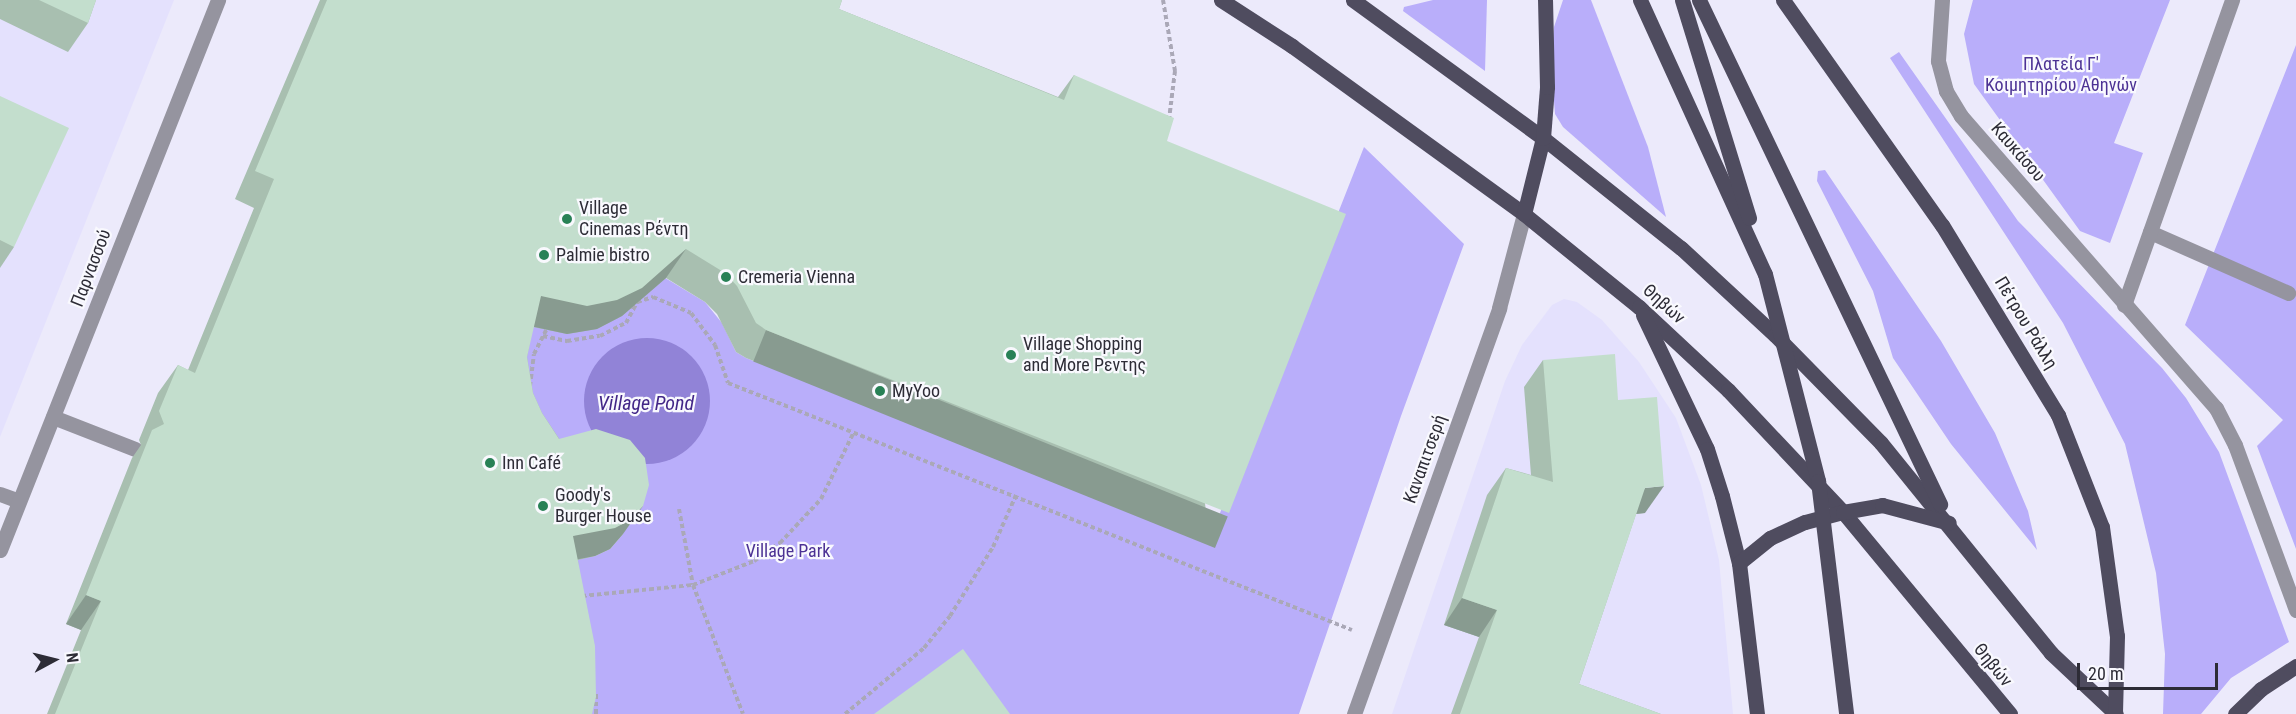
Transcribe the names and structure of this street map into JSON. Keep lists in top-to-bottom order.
{
  "streets": {
    "main road": ["Θηβών", "Πέτρου Ράλλη"],
    "street": ["Καυκάσου", "Παρνασσού", "Καναπιτσερή"]
  },
  "crossings": [
    ["Θηβών", "Καναπιτσερή"]
  ],
  "water": ["Village Pond"],
  "parks": ["Πλατεία Γ' Κοιμητηρίου Αθηνών", "Village Park"],
  "places": [
    "Village Cinemas Ρέντη",
    "Palmie bistro",
    "Cremeria Vienna",
    "Village Shopping and More Ρεντης",
    "MyYoo",
    "Inn Café",
    "Goody's Burger House"
  ],
  "scale_bar": "20 m",
  "north": "right"
}
